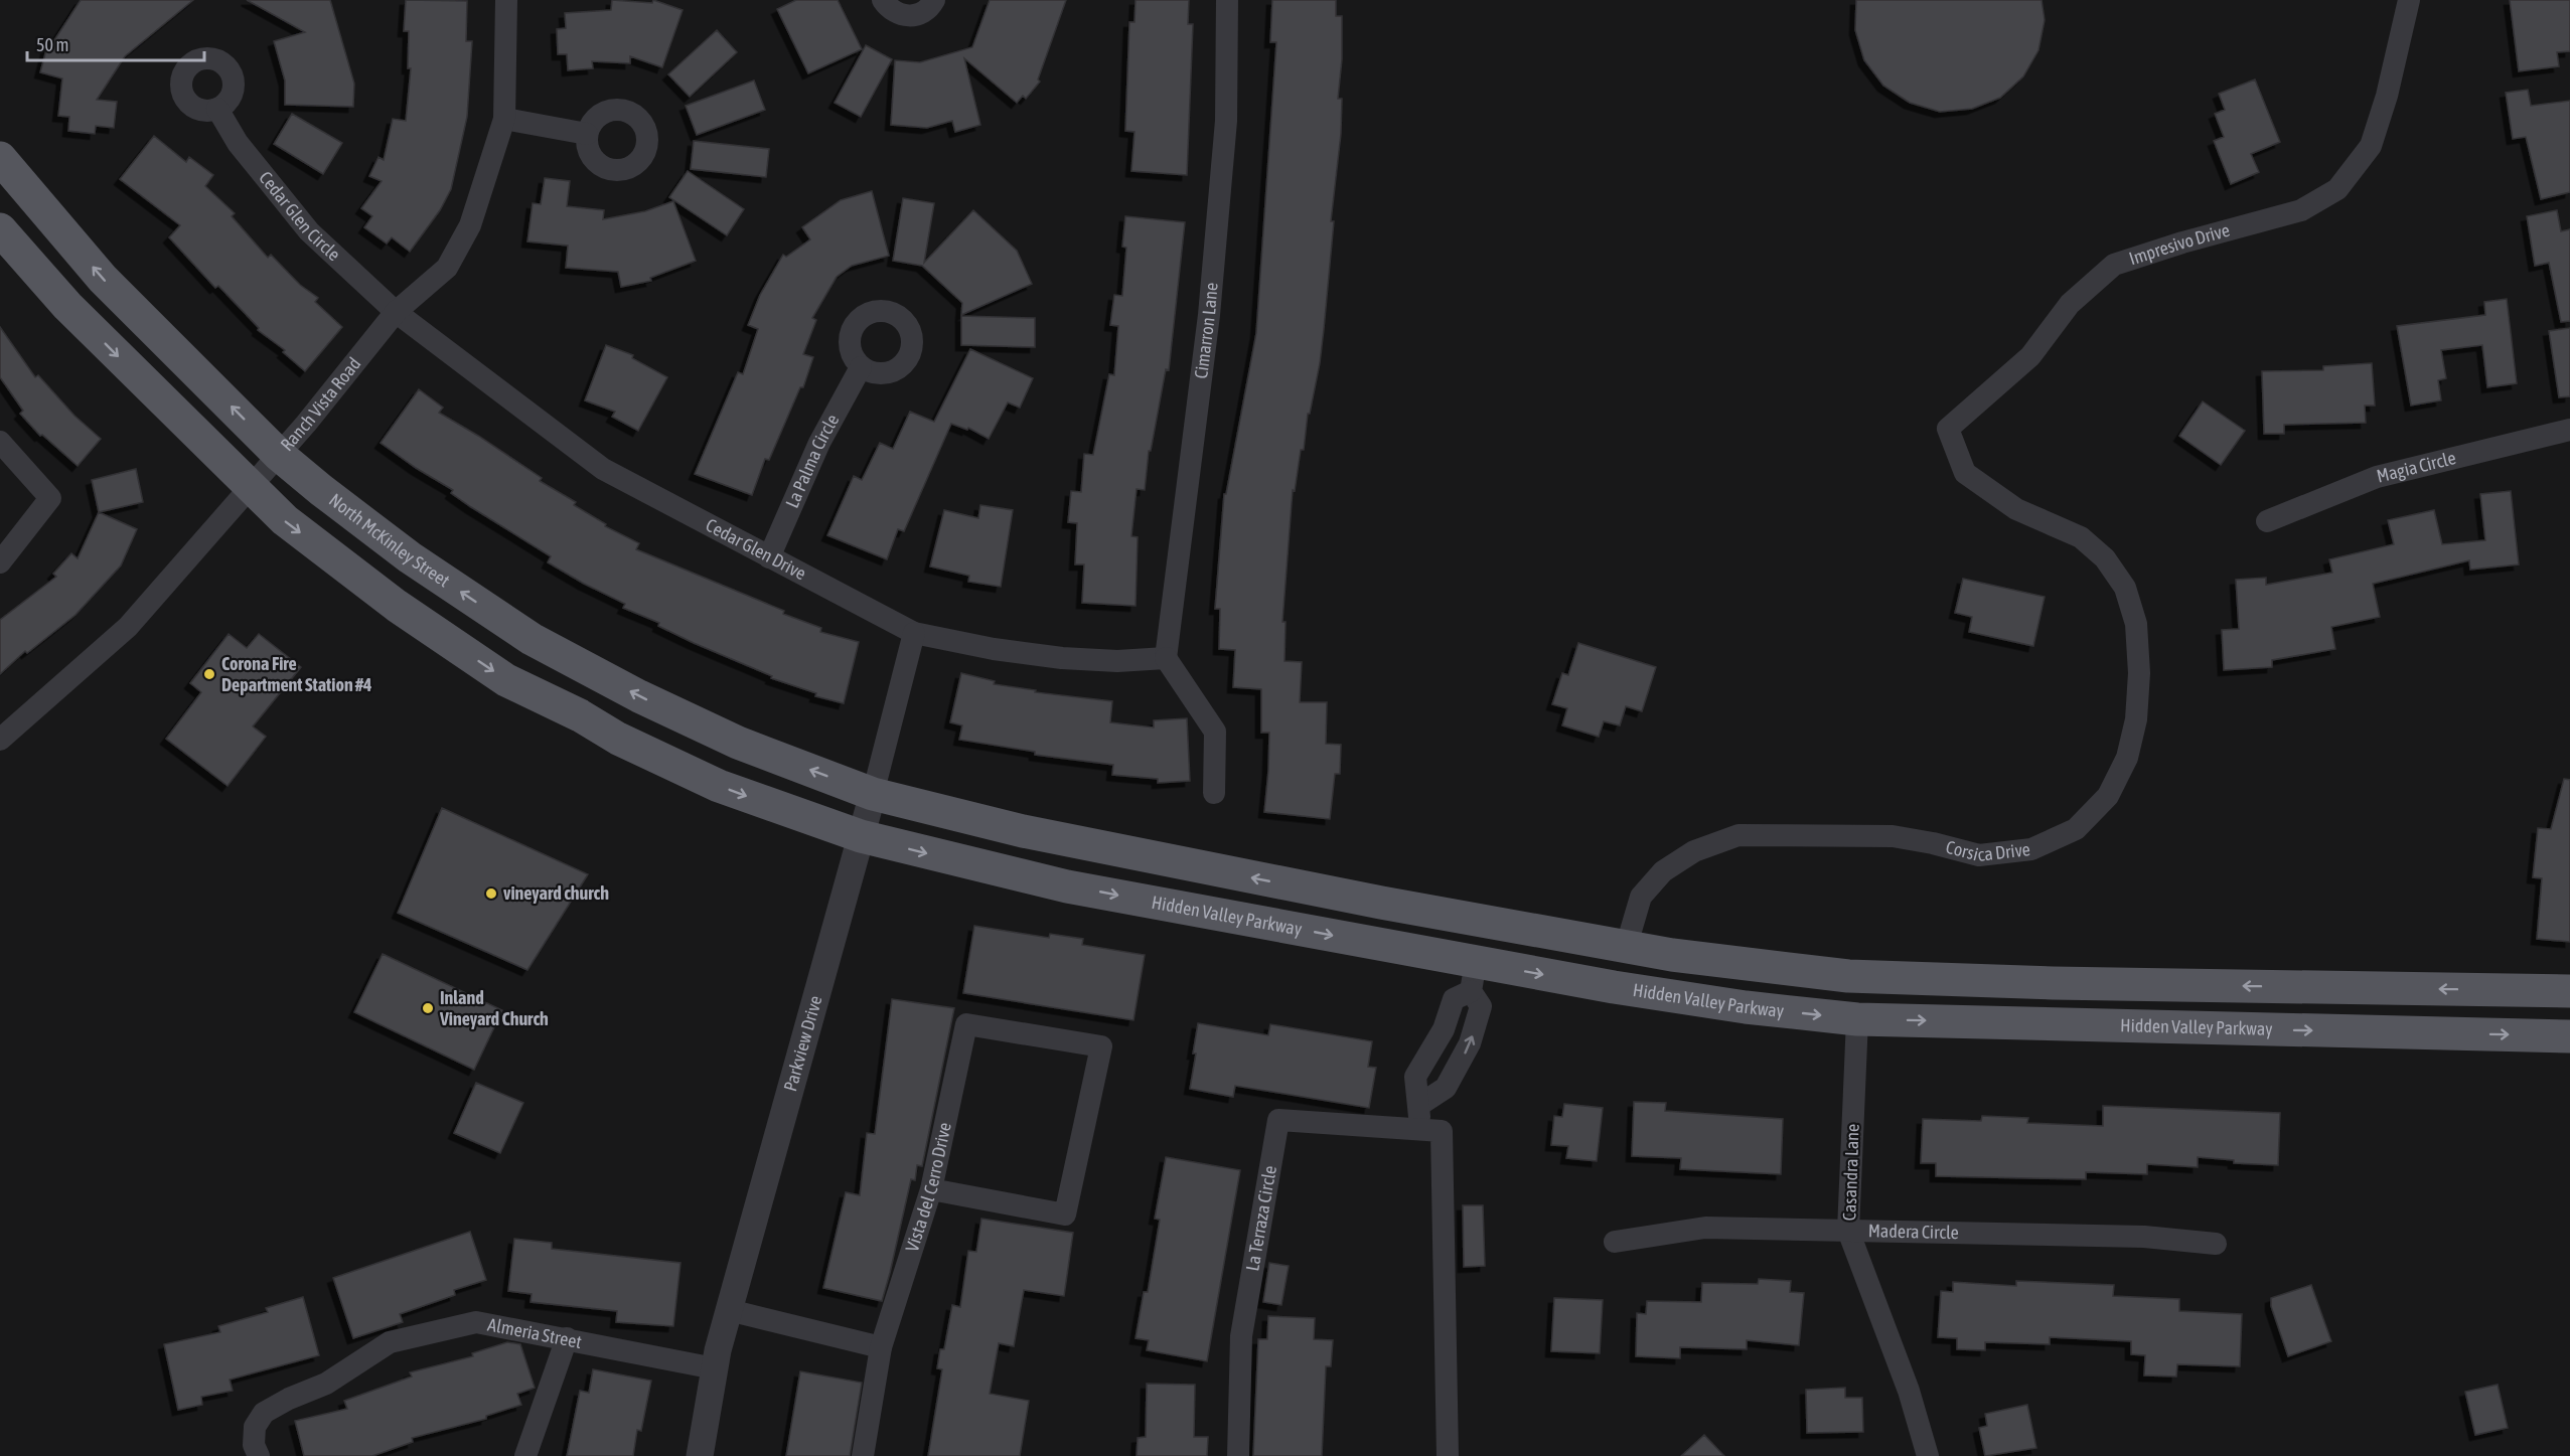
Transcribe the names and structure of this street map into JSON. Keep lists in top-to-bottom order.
{
  "streets": {
    "main road": ["North McKinley Street", "Hidden Valley Parkway"],
    "street": [
      "Cedar Glen Circle",
      "Impresivo Drive",
      "Cimarron Lane",
      "Ranch Vista Road",
      "La Palma Circle",
      "Magia Circle",
      "Cedar Glen Drive",
      "Corsica Drive",
      "Parkview Drive",
      "Casandra Lane",
      "Vista del Cerro Drive",
      "La Terraza Circle",
      "Madera Circle",
      "Almeria Street"
    ]
  },
  "crossings": [
    ["Cedar Glen Circle", "Ranch Vista Road"],
    ["Cedar Glen Circle", "Cedar Glen Drive"],
    ["Impresivo Drive", "Corsica Drive"],
    ["Cimarron Lane", "Cedar Glen Drive"],
    ["Ranch Vista Road", "North McKinley Street"],
    ["Ranch Vista Road", "Cedar Glen Drive"],
    ["La Palma Circle", "Cedar Glen Drive"],
    ["North McKinley Street", "Parkview Drive"],
    ["Cedar Glen Drive", "Parkview Drive"],
    ["Hidden Valley Parkway", "Parkview Drive"],
    ["Hidden Valley Parkway", "Casandra Lane"],
    ["Parkview Drive", "Almeria Street"],
    ["Casandra Lane", "Madera Circle"]
  ],
  "places": ["Corona Fire Department Station #4", "vineyard church", "Inland Vineyard Church"],
  "scale_bar": "50 m"
}
